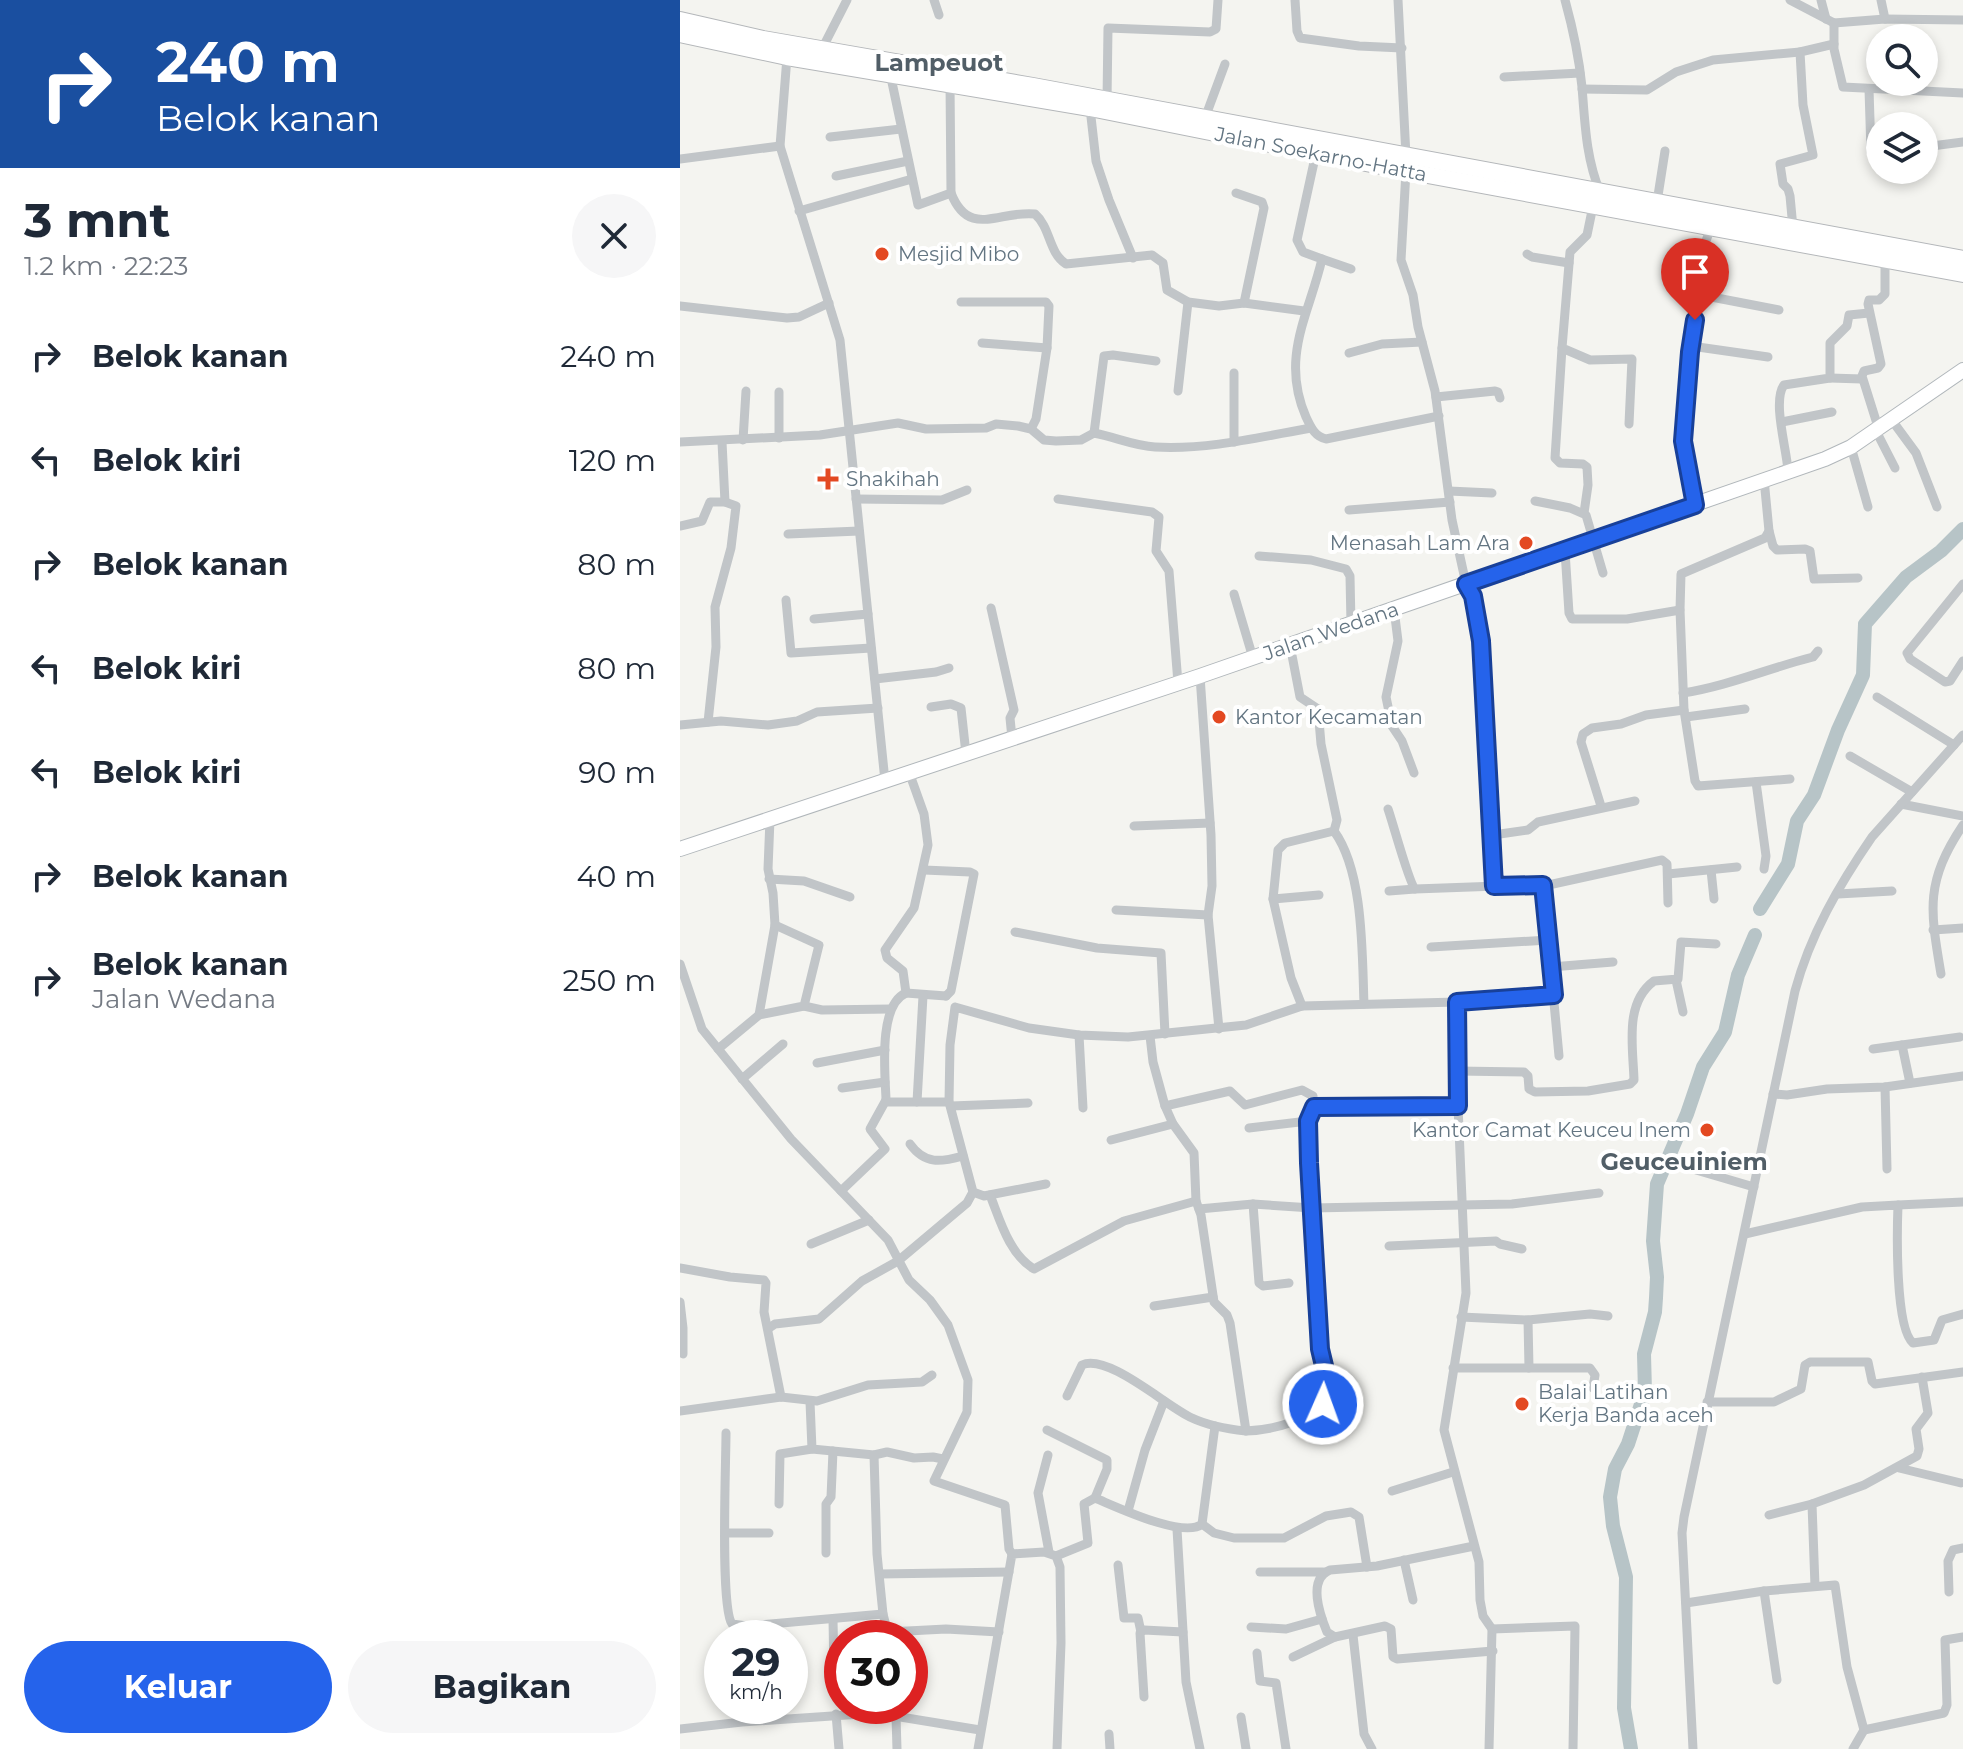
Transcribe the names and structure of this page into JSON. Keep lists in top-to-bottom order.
{
  "streets": {
    "highway": ["Jalan Soekarno-Hatta"],
    "street": ["Jalan Wedana"]
  },
  "districts": ["Lampeuot", "Geuceuiniem"],
  "places": {
    "other": [
      "Mesjid Mibo",
      "Menasah Lam Ara",
      "Kantor Kecamatan",
      "Kantor Camat Keuceu Inem",
      "Balai Latihan Kerja Banda aceh"
    ],
    "health": ["Shakihah"]
  },
  "page": {
    "turn": ["240 m", "Belok kanan"],
    "heading": ["3 mnt", "1.2 km · 22:23"],
    "list": [
      {
        "name": "Belok kanan",
        "value": "240 m"
      },
      {
        "name": "Belok kiri",
        "value": "120 m"
      },
      {
        "name": "Belok kanan",
        "value": "80 m"
      },
      {
        "name": "Belok kiri",
        "value": "80 m"
      },
      {
        "name": "Belok kiri",
        "value": "90 m"
      },
      {
        "name": "Belok kanan",
        "value": "40 m"
      },
      {
        "name": "Belok kanan",
        "note": "Jalan Wedana",
        "value": "250 m"
      }
    ],
    "speed": "29 km/h",
    "limit": "30",
    "buttons": ["Keluar", "Bagikan"]
  }
}
